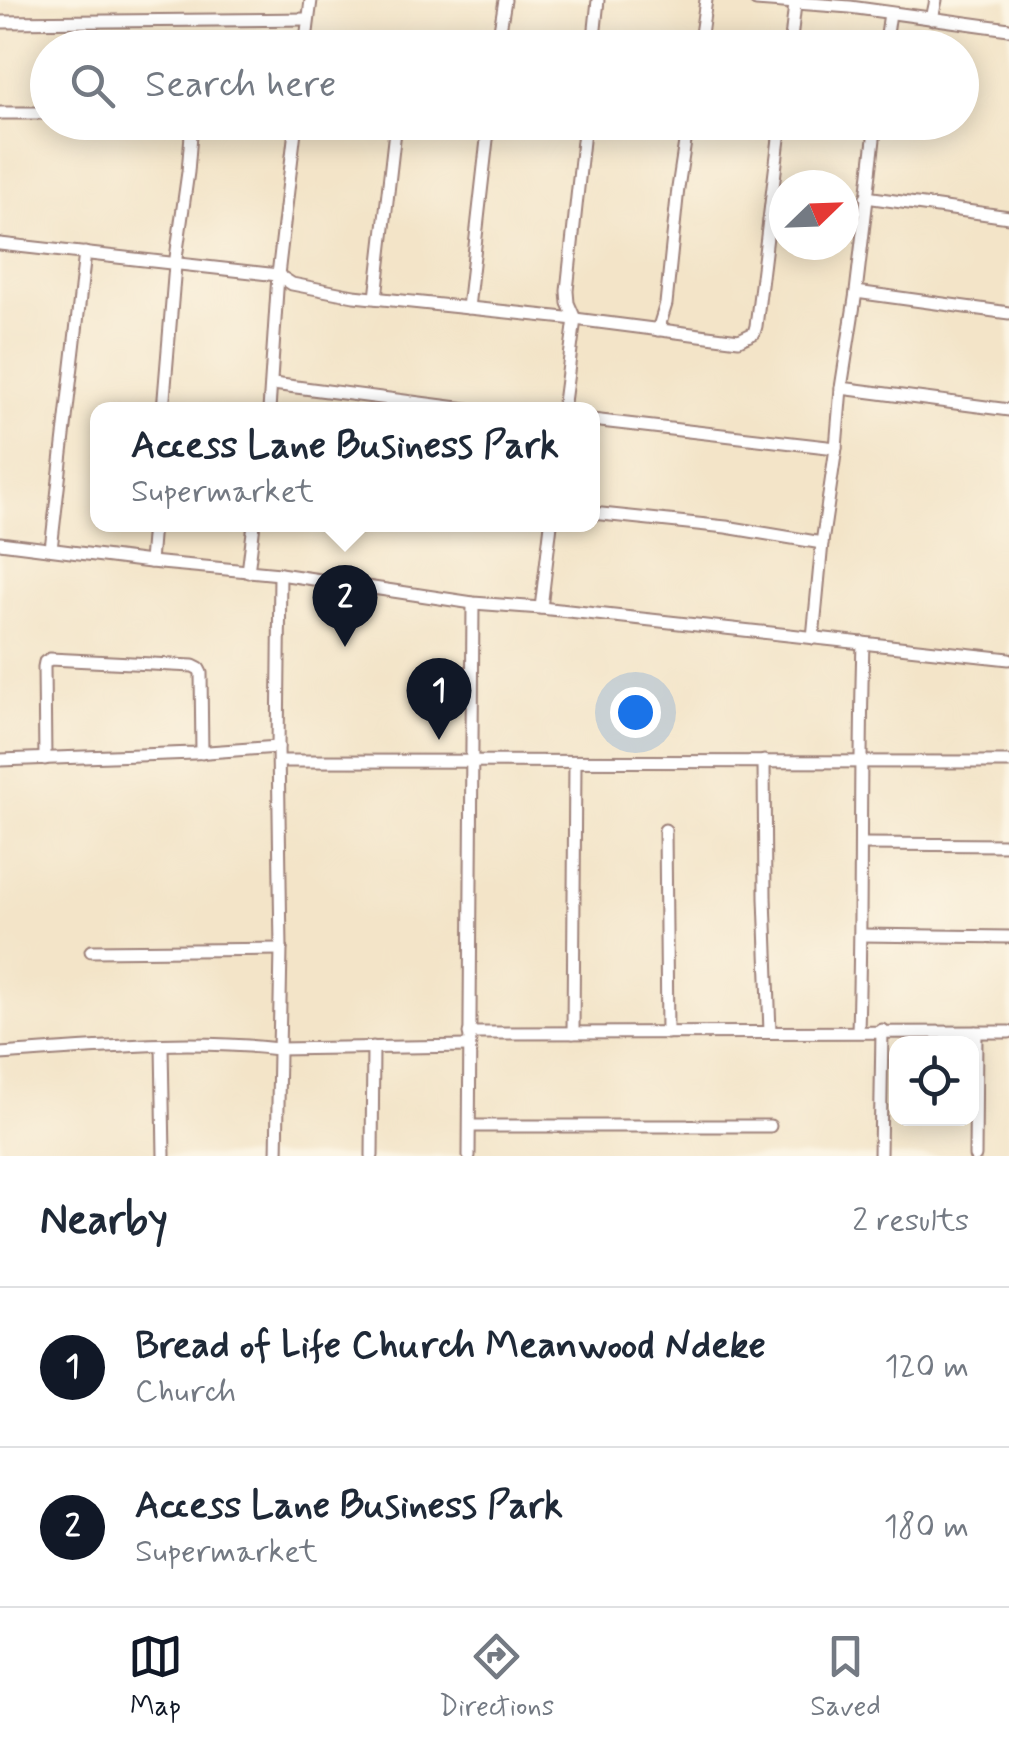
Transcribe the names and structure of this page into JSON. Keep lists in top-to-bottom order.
{
  "north": "top right",
  "page": {
    "search": "Search here",
    "popup": ["Access Lane Business Park", "Supermarket"],
    "pins": ["2", "1"],
    "heading": ["Nearby", "2 results"],
    "list": [
      {
        "mark": "1",
        "name": "Bread of Life Church Meanwood Ndeke",
        "note": "Church",
        "value": "120 m"
      },
      {
        "mark": "2",
        "name": "Access Lane Business Park",
        "note": "Supermarket",
        "value": "180 m"
      }
    ],
    "nav": ["Map", "Directions", "Saved"]
  }
}
